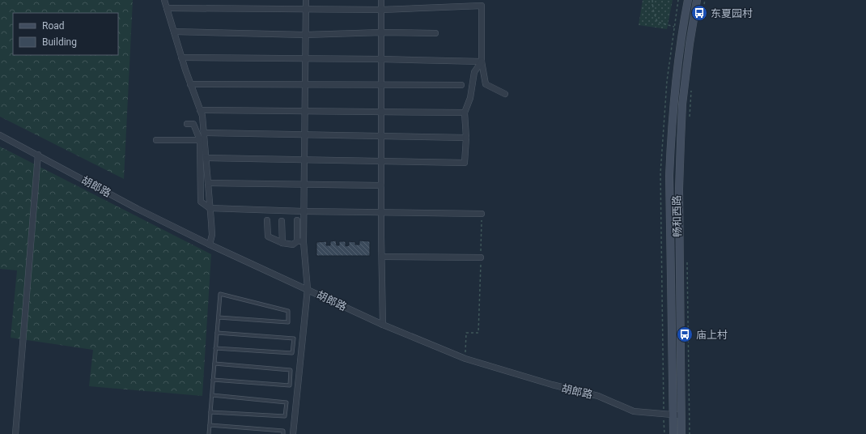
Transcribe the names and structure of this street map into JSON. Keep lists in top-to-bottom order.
{
  "streets": {
    "main road": ["畅和西路"],
    "street": ["胡郎路"]
  },
  "crossings": [
    ["胡郎路", "畅和西路"]
  ],
  "places": {
    "bus stop": ["东夏园村", "庙上村"]
  },
  "legend": ["Road", "Building"]
}
